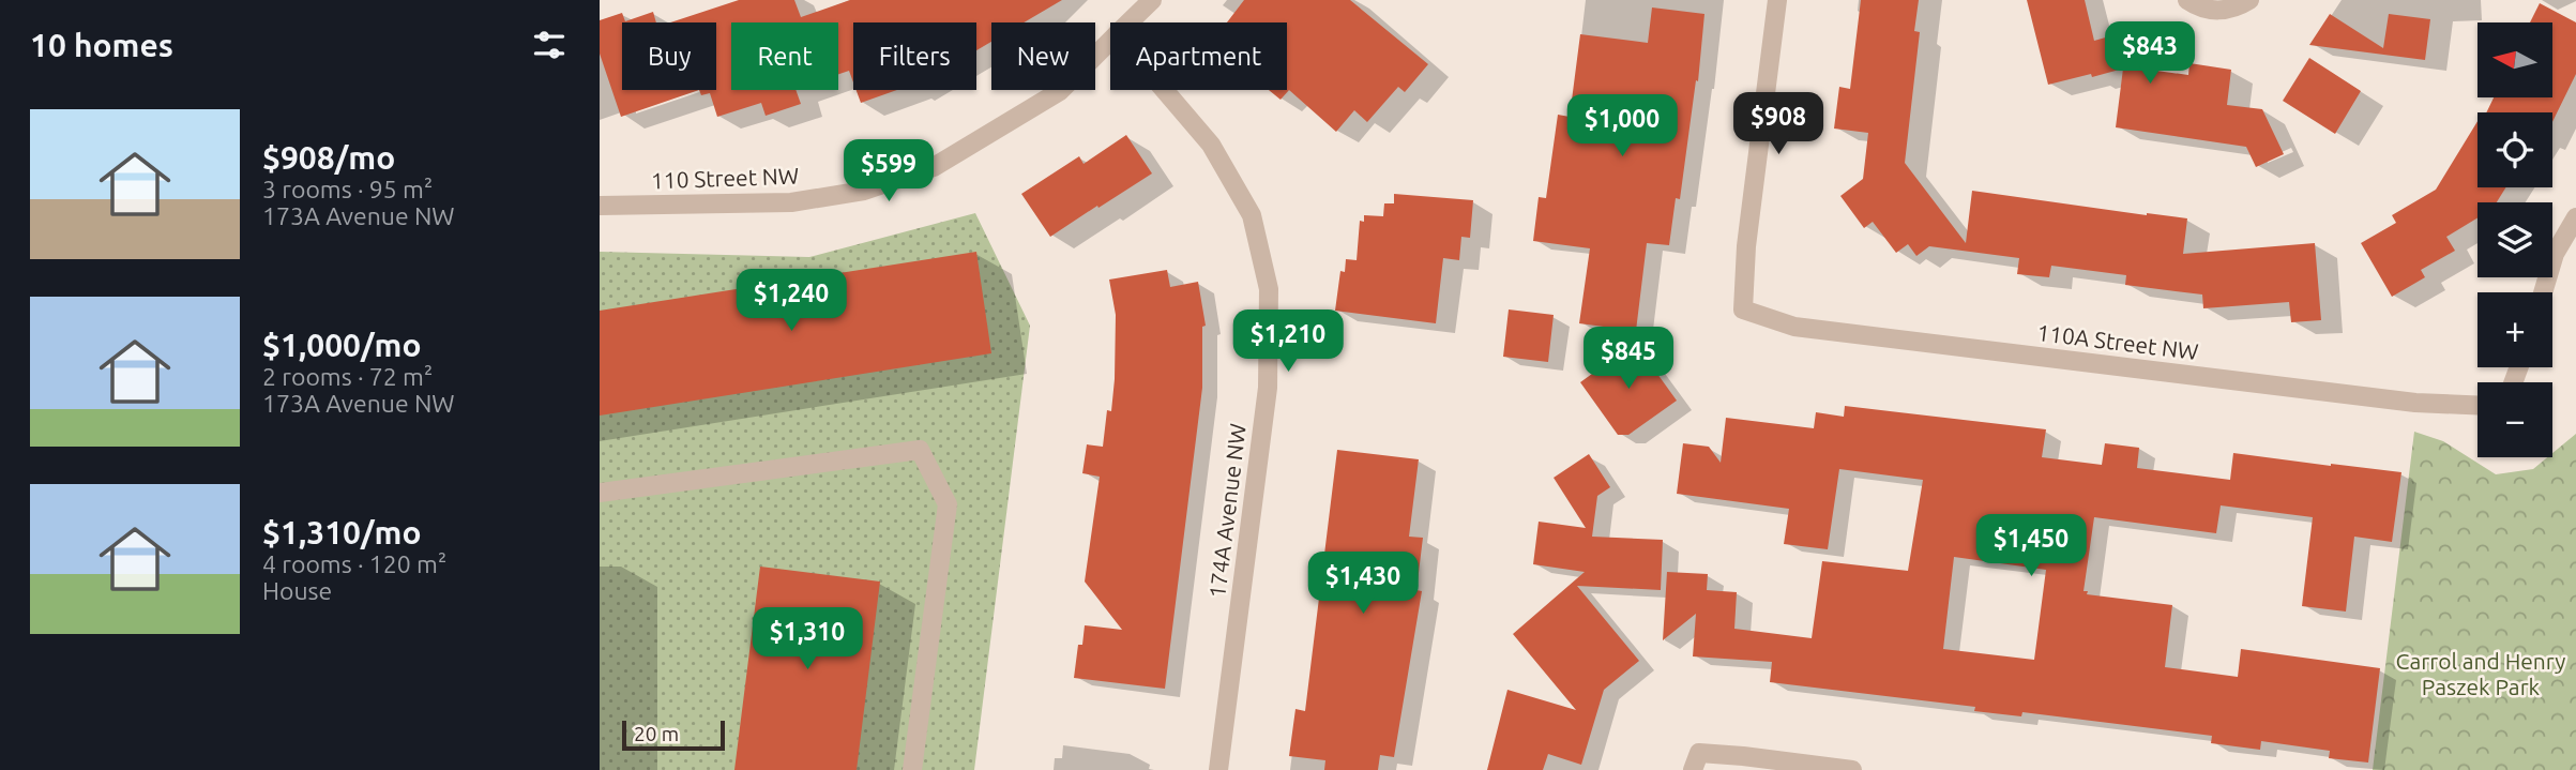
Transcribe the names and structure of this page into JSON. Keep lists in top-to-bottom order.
{
  "streets": {
    "street": ["110 Street NW", "110A Street NW", "174A Avenue NW"]
  },
  "parks": ["Carrol and Henry Paszek Park"],
  "scale_bar": "20 m",
  "north": "left",
  "page": {
    "heading": "10 homes",
    "price": [
      "$843",
      "$908",
      "$1,000",
      "$599",
      "$1,240",
      "$1,210",
      "$845",
      "$1,450",
      "$1,430",
      "$1,310"
    ],
    "map_buttons": ["+", "−"],
    "chip": [
      "Buy",
      "Rent",
      "Filters",
      "New",
      "Apartment"
    ],
    "list": [
      {
        "name": "$908/mo",
        "note": "3 rooms · 95 m² · 173A Avenue NW"
      },
      {
        "name": "$1,000/mo",
        "note": "2 rooms · 72 m² · 173A Avenue NW"
      },
      {
        "name": "$1,310/mo",
        "note": "4 rooms · 120 m² · House"
      }
    ],
    "scale": "20 m"
  }
}
